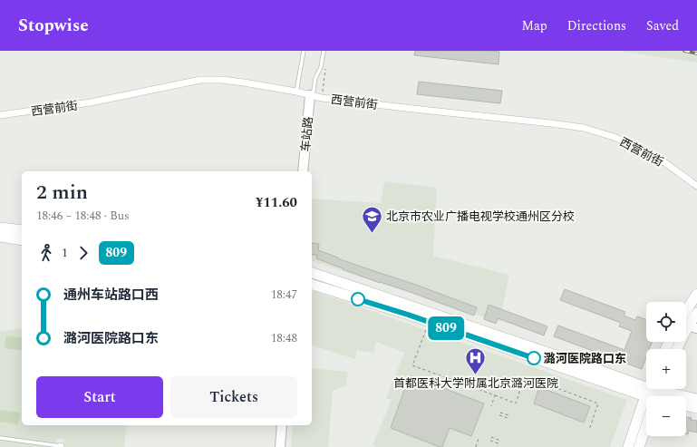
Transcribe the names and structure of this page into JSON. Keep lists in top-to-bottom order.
{
  "streets": {
    "street": ["西营前街", "车站路"]
  },
  "crossings": [
    ["西营前街", "车站路"]
  ],
  "places": {
    "school or university": ["北京市农业广播电视学校通州区分校"],
    "other": ["潞河医院路口东"],
    "hospital": ["首都医科大学附属北京潞河医院"]
  },
  "lines": ["bus line 809"],
  "page": {
    "header": "Stopwise",
    "nav": ["Map", "Directions", "Saved"],
    "on_map": "809",
    "heading": ["2 min", "18:46 – 18:48 · Bus", "¥11.60"],
    "legs": ["1", "809"],
    "list": [
      {
        "name": "通州车站路口西",
        "value": "18:47"
      },
      {
        "name": "潞河医院路口东",
        "value": "18:48"
      }
    ],
    "map_buttons": ["+", "−"],
    "buttons": ["Start", "Tickets"]
  }
}
